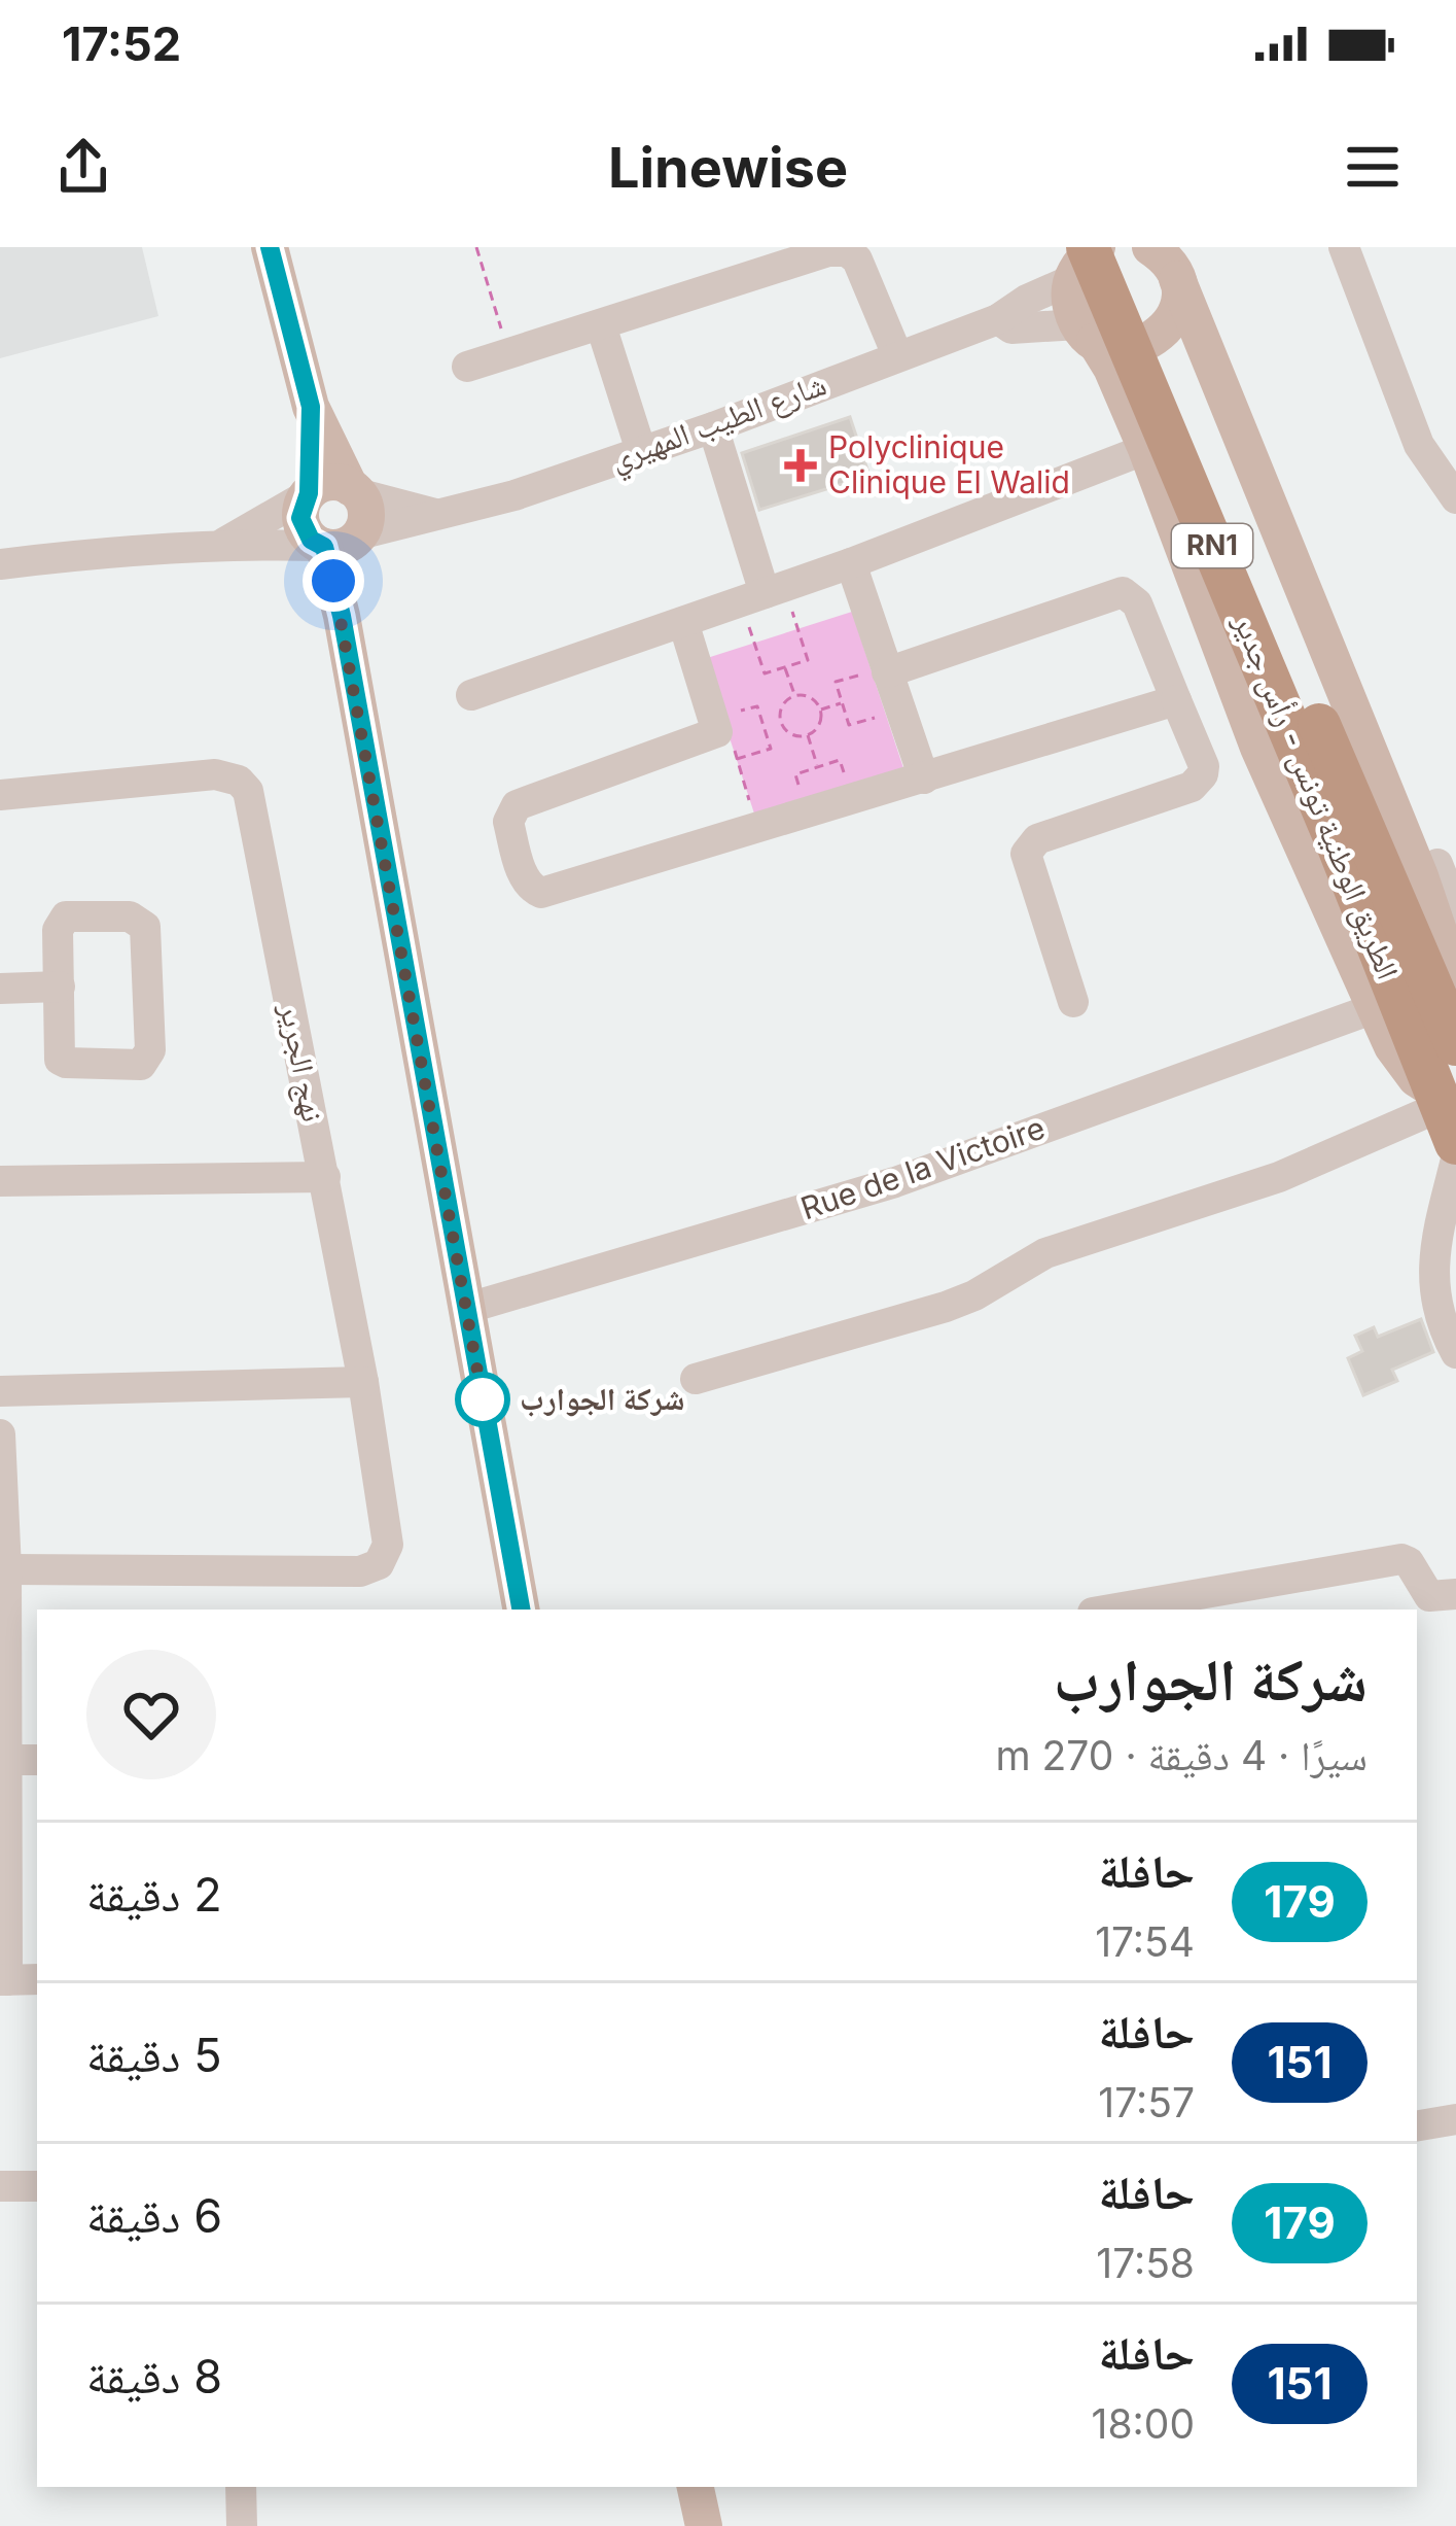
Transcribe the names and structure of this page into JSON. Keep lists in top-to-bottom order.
{
  "streets": {
    "highway": ["RN1", "الطريق الوطنية تونس - رأس جدير"],
    "street": ["شارع الطيب المهيري", "نهج الجرير", "Rue de la Victoire"]
  },
  "crossings": [
    ["شارع الطيب المهيري", "الطريق الوطنية تونس - رأس جدير"]
  ],
  "places": {
    "health": ["Polyclinique Clinique El Walid"],
    "other": ["شركة الجوارب"]
  },
  "lines": ["bus line 179"],
  "page": {
    "status": "17:52",
    "header": "Linewise",
    "heading": ["شركة الجوارب", "سيرًا · 4 دقيقة · 270 m"],
    "list": [
      {
        "mark": "179",
        "name": "حافلة",
        "note": "17:54",
        "value": "2 دقيقة"
      },
      {
        "mark": "151",
        "name": "حافلة",
        "note": "17:57",
        "value": "5 دقيقة"
      },
      {
        "mark": "179",
        "name": "حافلة",
        "note": "17:58",
        "value": "6 دقيقة"
      },
      {
        "mark": "151",
        "name": "حافلة",
        "note": "18:00",
        "value": "8 دقيقة"
      }
    ]
  }
}
